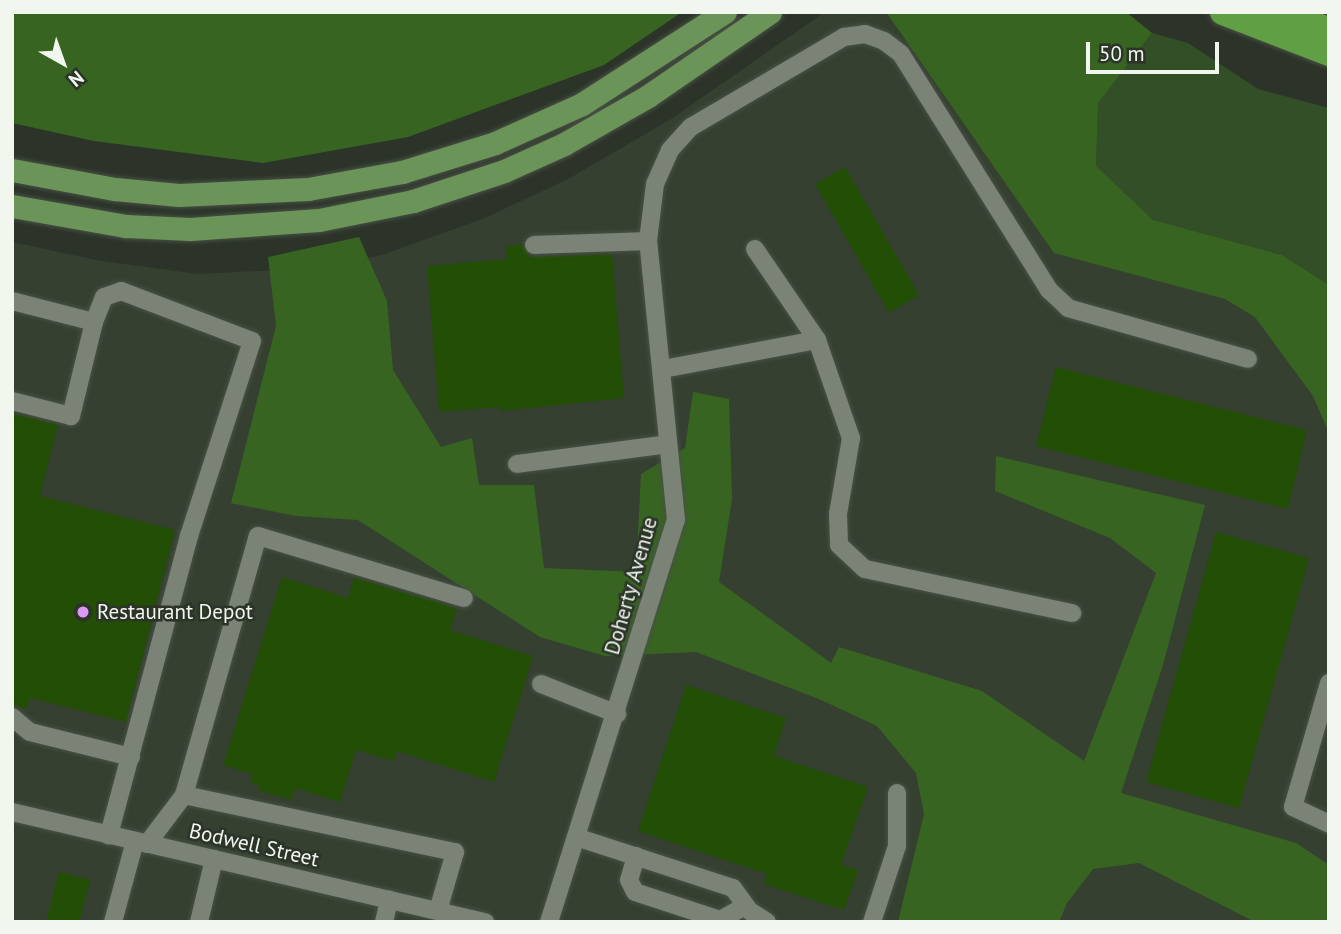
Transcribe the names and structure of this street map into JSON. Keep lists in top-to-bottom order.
{
  "streets": {
    "street": ["Doherty Avenue", "Bodwell Street"]
  },
  "places": ["Restaurant Depot"],
  "scale_bar": "50 m",
  "north": "bottom right"
}
